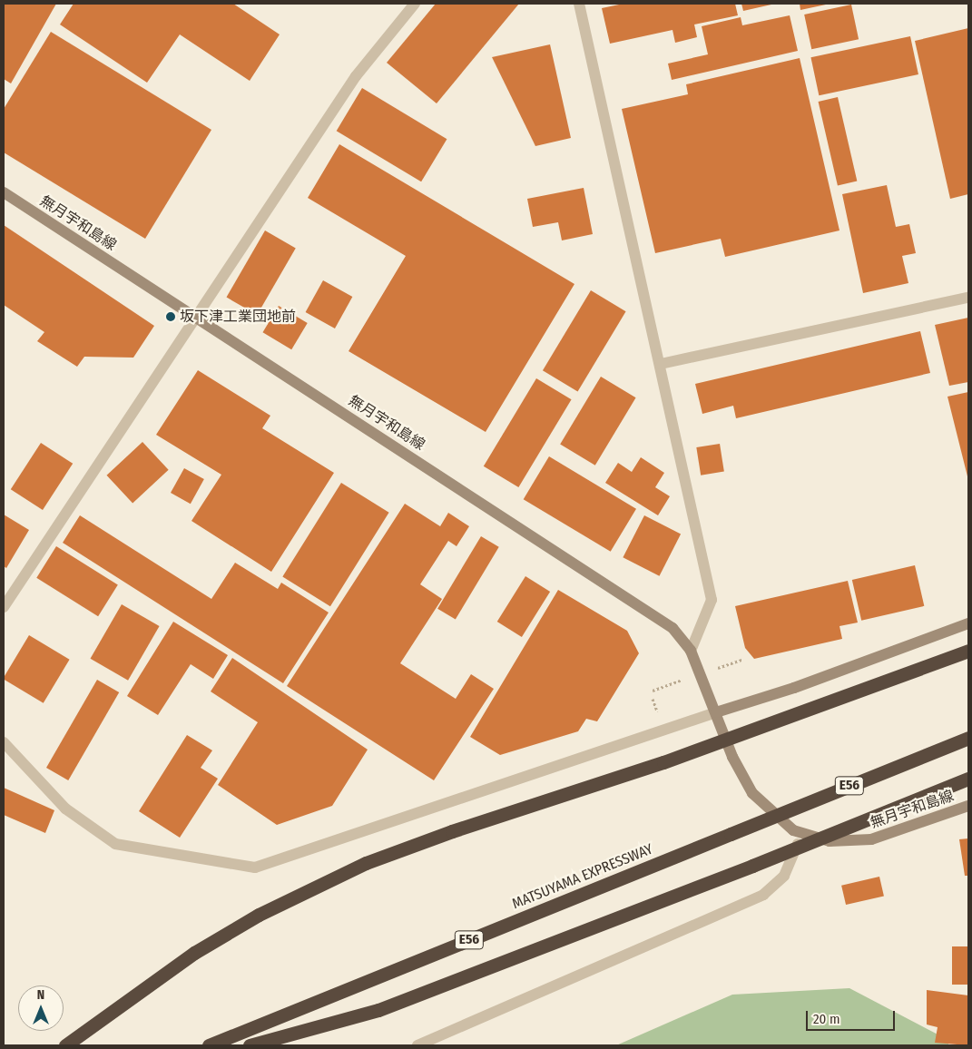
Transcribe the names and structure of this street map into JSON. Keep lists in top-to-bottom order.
{
  "streets": {
    "highway": ["E56", "MATSUYAMA EXPRESSWAY"],
    "main road": ["無月宇和島線"]
  },
  "places": ["坂下津工業団地前"],
  "scale_bar": "20 m",
  "north": "top"
}
